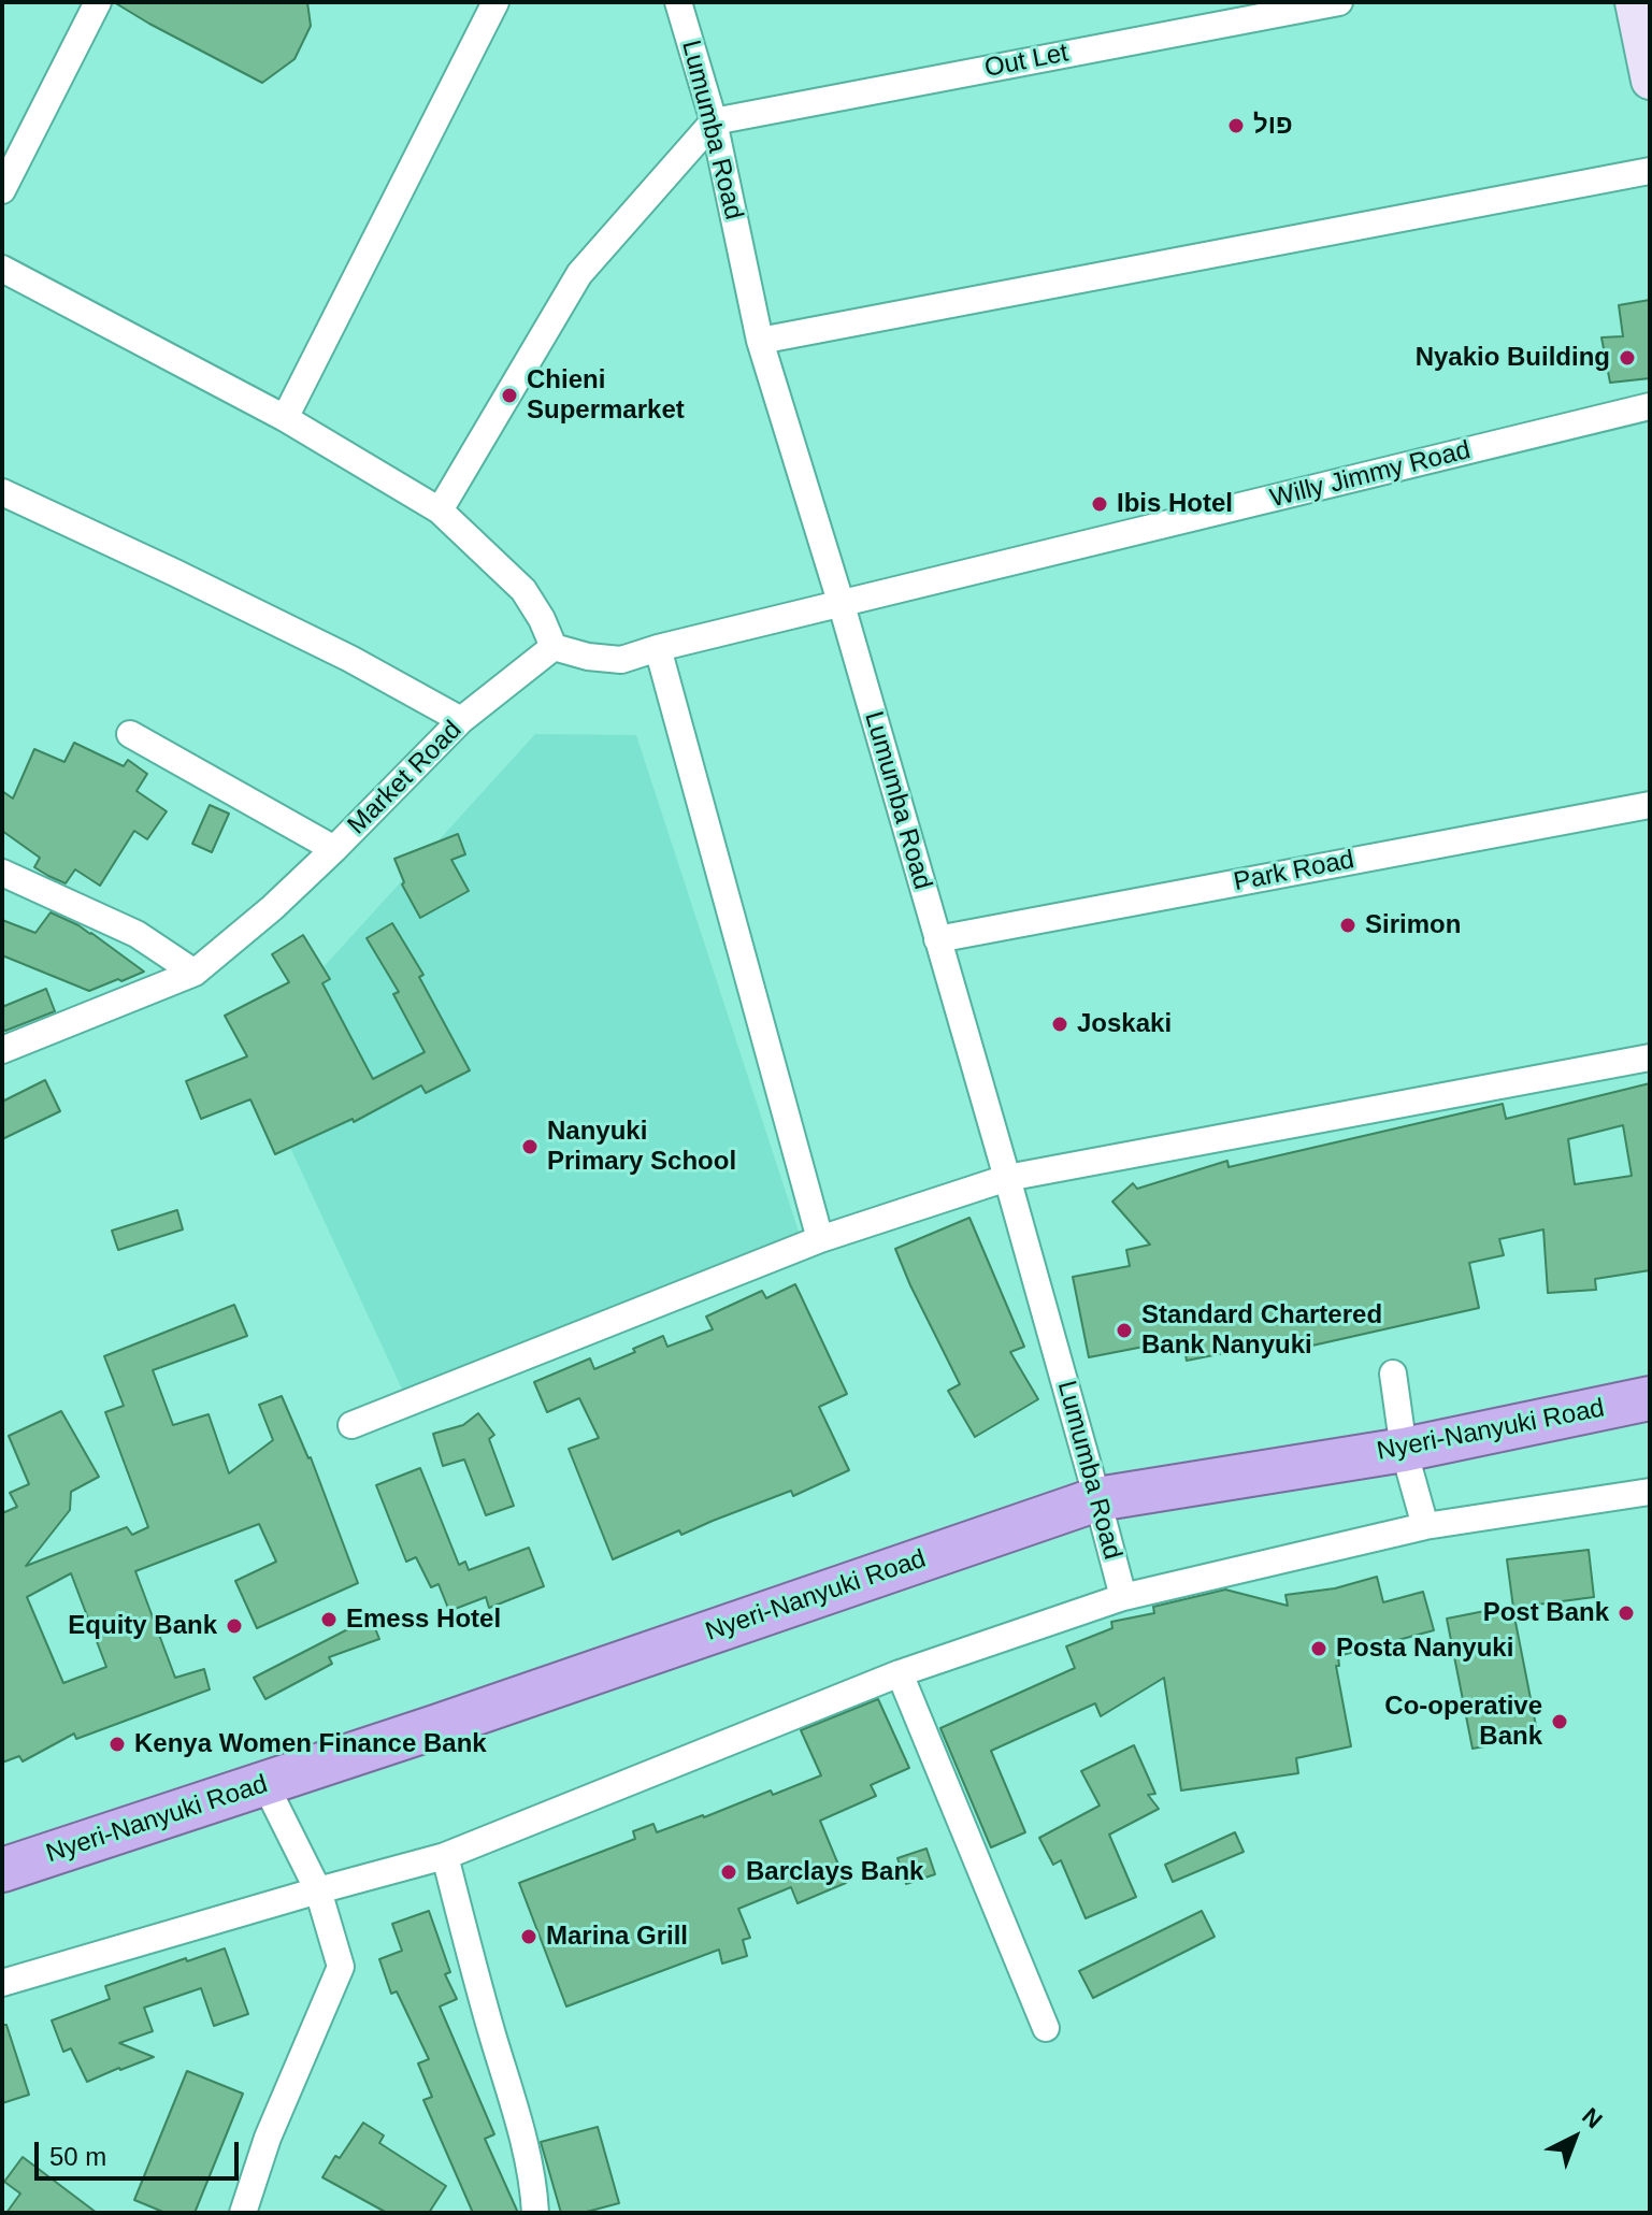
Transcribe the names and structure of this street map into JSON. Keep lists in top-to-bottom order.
{
  "streets": {
    "highway": ["Nyeri-Nanyuki Road"],
    "street": [
      "Out Let",
      "Lumumba Road",
      "Willy Jimmy Road",
      "Market Road",
      "Park Road"
    ]
  },
  "crossings": [
    ["Out Let", "Lumumba Road"],
    ["Lumumba Road", "Willy Jimmy Road"],
    ["Lumumba Road", "Park Road"],
    ["Lumumba Road", "Nyeri-Nanyuki Road"]
  ],
  "places": [
    "פול",
    "Nyakio Building",
    "Chieni Supermarket",
    "Ibis Hotel",
    "Sirimon",
    "Joskaki",
    "Nanyuki Primary School",
    "Standard Chartered Bank Nanyuki",
    "Post Bank",
    "Emess Hotel",
    "Equity Bank",
    "Posta Nanyuki",
    "Co-operative Bank",
    "Kenya Women Finance Bank",
    "Barclays Bank",
    "Marina Grill"
  ],
  "scale_bar": "50 m",
  "north": "top right"
}
